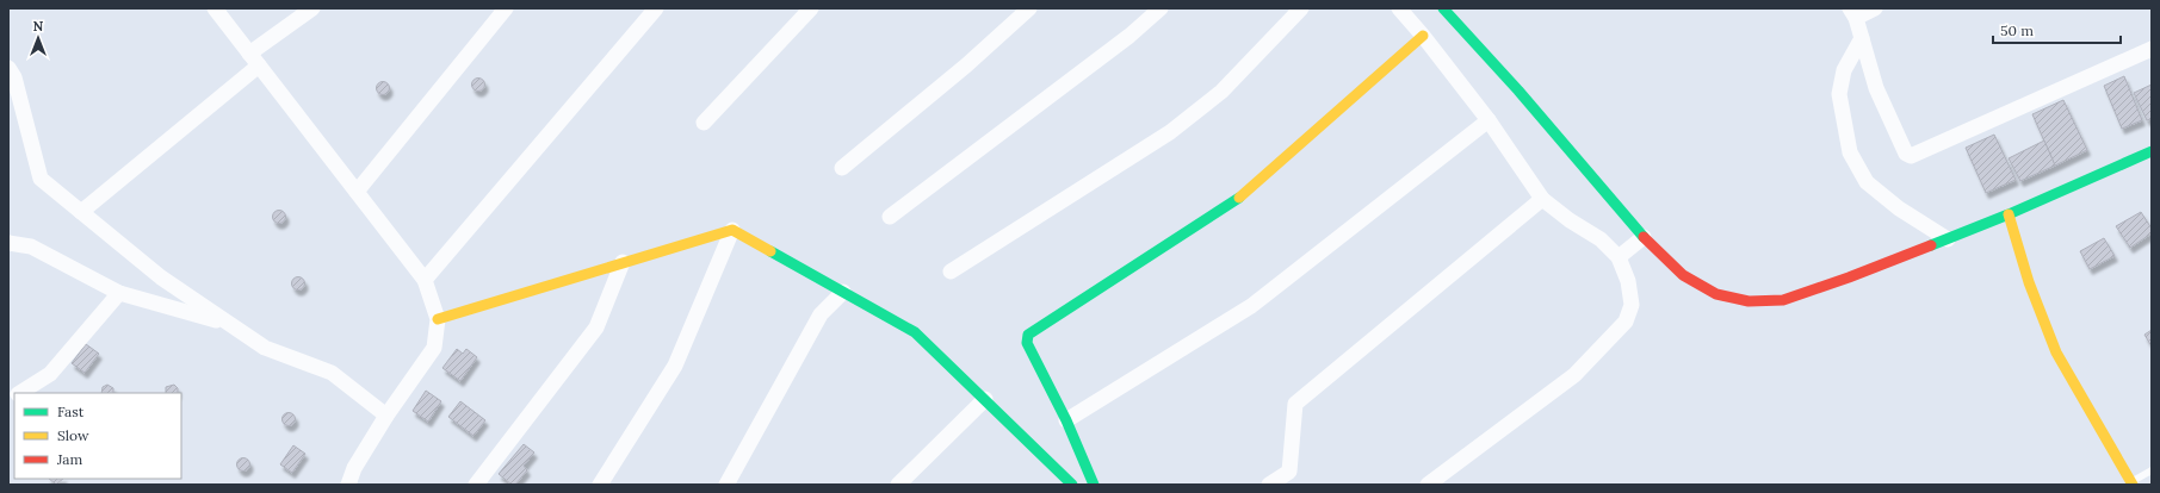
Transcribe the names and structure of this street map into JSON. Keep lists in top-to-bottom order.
{
  "legend": ["Fast", "Slow", "Jam"],
  "scale_bar": "50 m",
  "north": "top"
}
